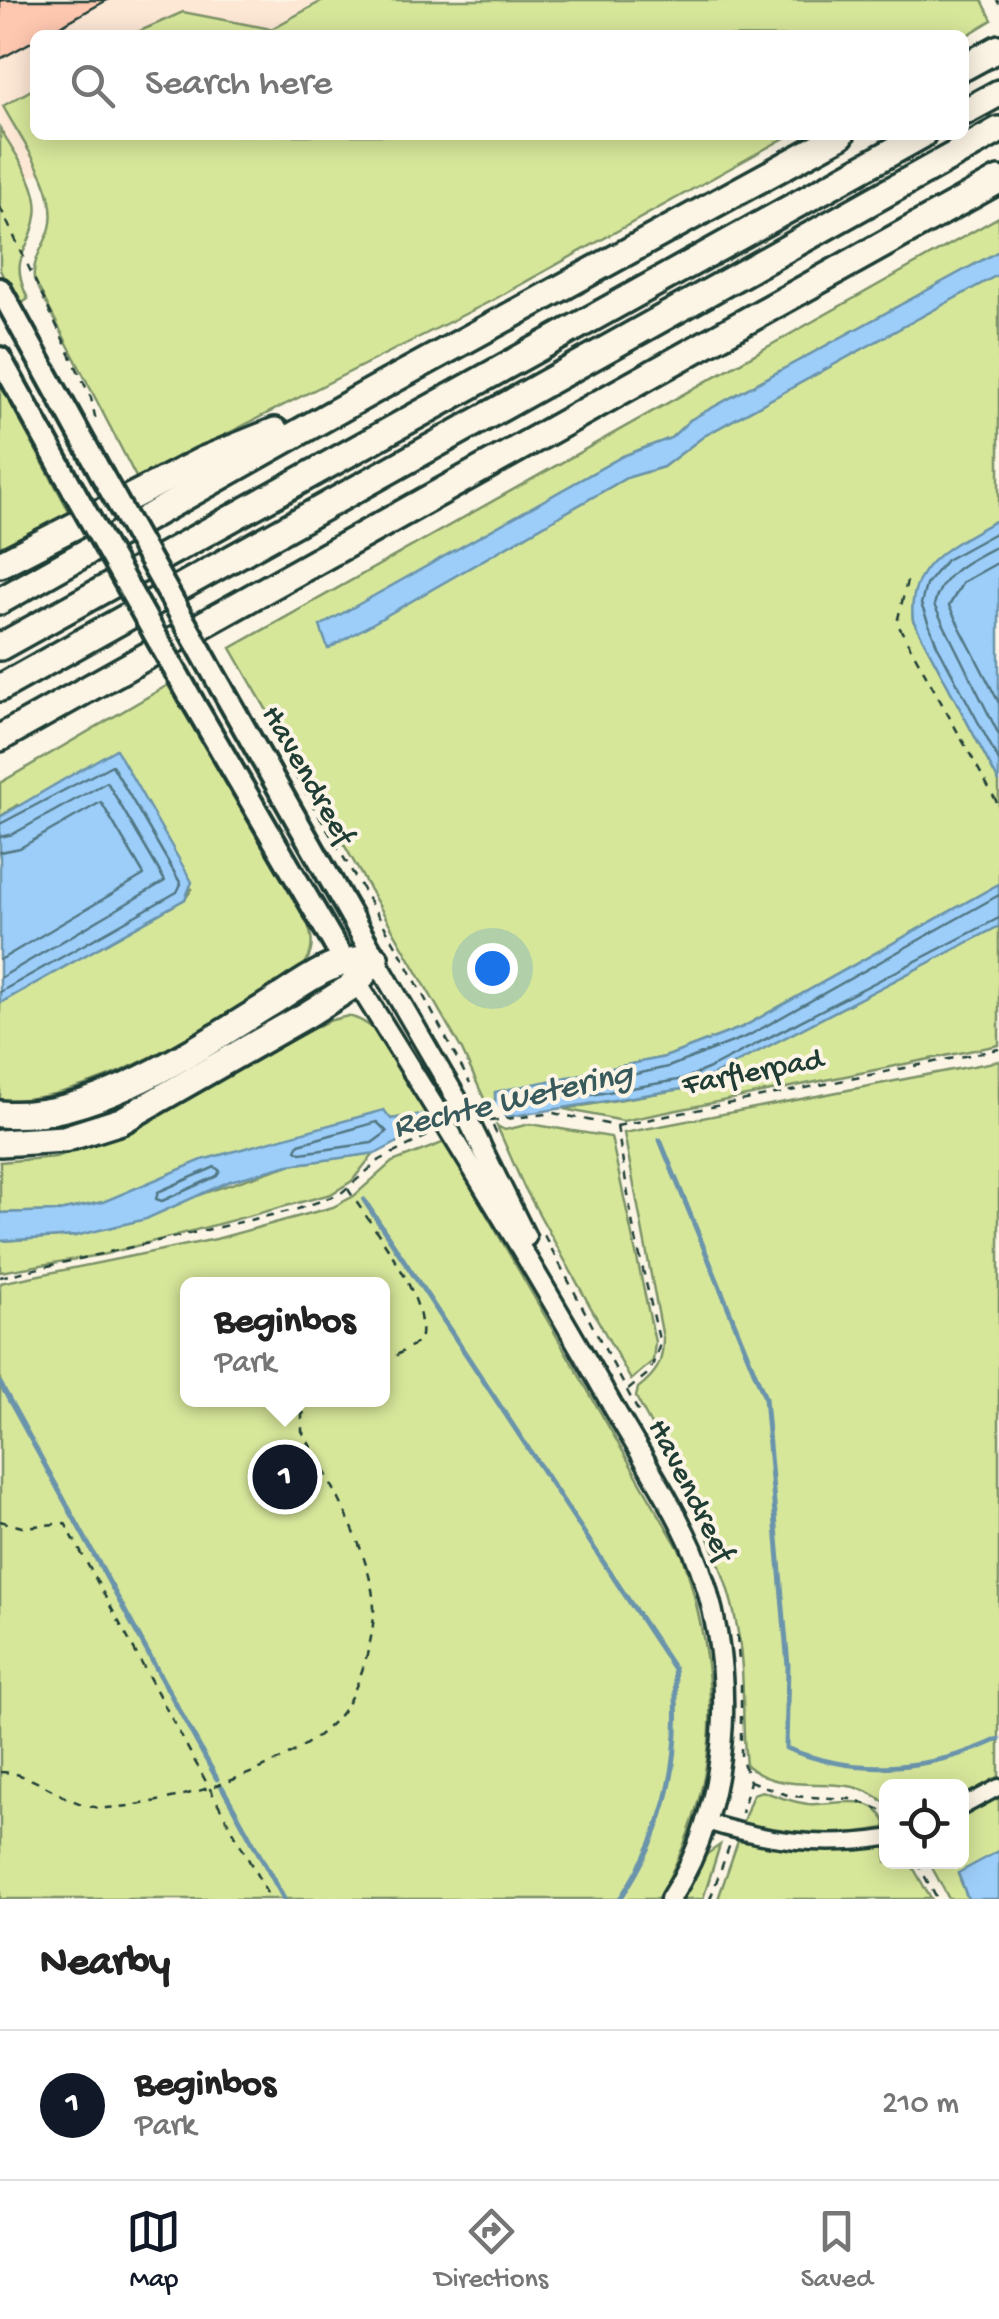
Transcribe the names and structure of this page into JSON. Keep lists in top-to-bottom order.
{
  "streets": {
    "main road": ["Havendreef"],
    "path": ["Farflerpad"]
  },
  "water": ["Rechte Wetering"],
  "page": {
    "search": "Search here",
    "popup": ["Beginbos", "Park"],
    "pins": "1",
    "heading": "Nearby",
    "list": [
      {
        "mark": "1",
        "name": "Beginbos",
        "note": "Park",
        "value": "210 m"
      }
    ],
    "nav": ["Map", "Directions", "Saved"]
  }
}
